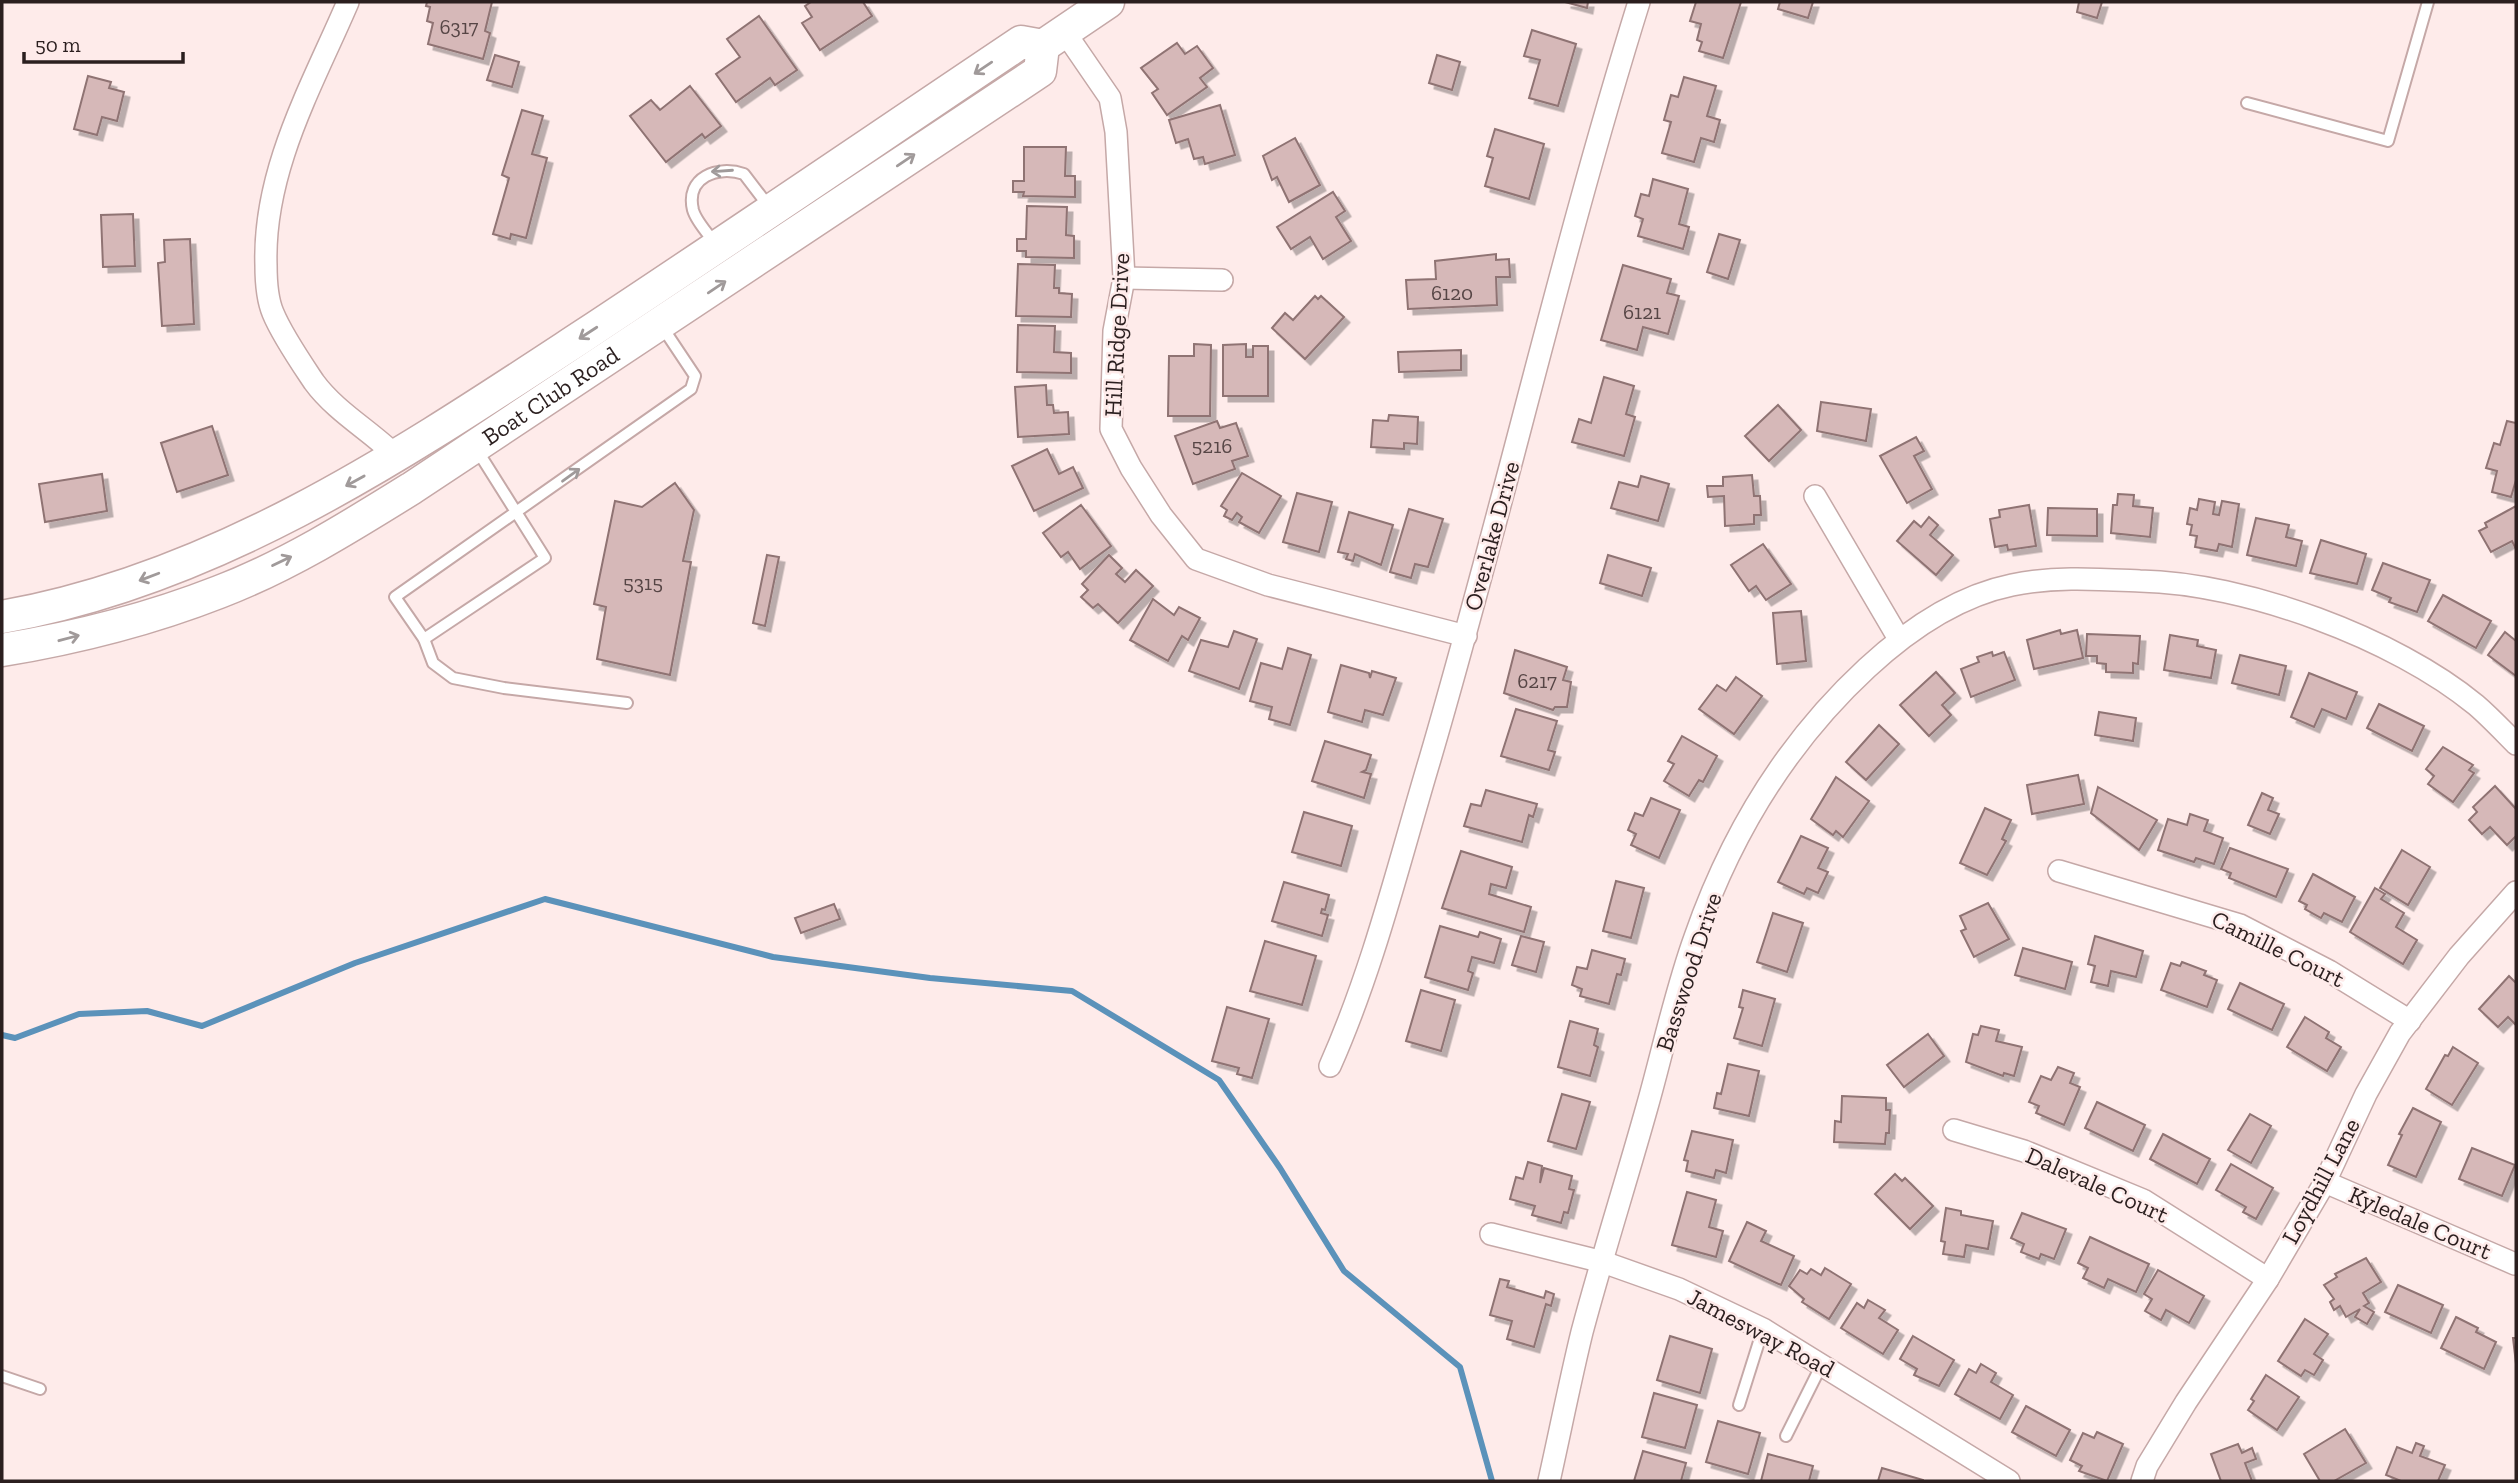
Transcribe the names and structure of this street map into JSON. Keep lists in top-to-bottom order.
{
  "streets": {
    "main road": ["Boat Club Road"],
    "street": [
      "Hill Ridge Drive",
      "Overlake Drive",
      "Camille Court",
      "Basswood Drive",
      "Loydhill Lane",
      "Dalevale Court",
      "Kyledale Court",
      "Jamesway Road"
    ]
  },
  "crossings": [
    ["Hill Ridge Drive", "Boat Club Road"],
    ["Hill Ridge Drive", "Overlake Drive"],
    ["Camille Court", "Loydhill Lane"],
    ["Basswood Drive", "Jamesway Road"],
    ["Loydhill Lane", "Dalevale Court"],
    ["Loydhill Lane", "Kyledale Court"]
  ],
  "house_numbers": [
    "6317",
    "6120",
    "6121",
    "5216",
    "5315",
    "6217"
  ],
  "scale_bar": "50 m"
}
